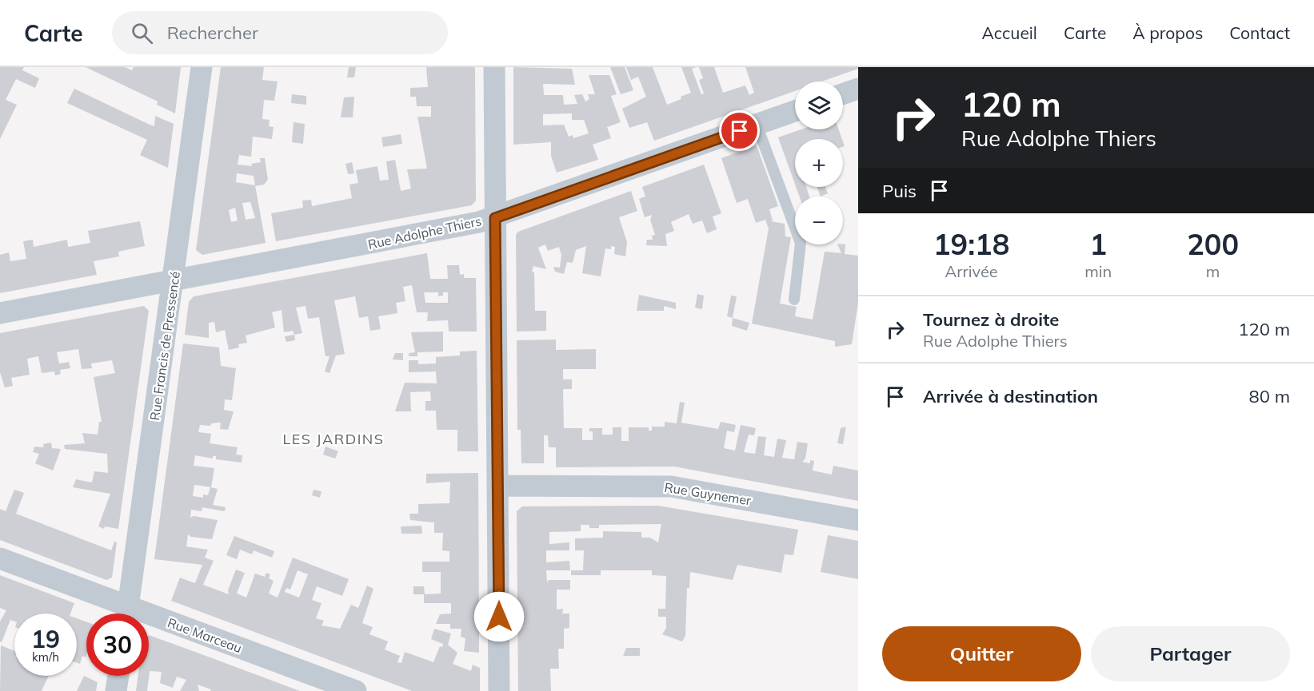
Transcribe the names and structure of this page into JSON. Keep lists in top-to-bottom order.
{
  "streets": {
    "street": [
      "Rue Adolphe Thiers",
      "Rue Francis de Pressencé",
      "Rue Guynemer",
      "Rue Marceau"
    ]
  },
  "crossings": [
    ["Rue Adolphe Thiers", "Rue Francis de Pressencé"]
  ],
  "districts": ["LES JARDINS"],
  "page": {
    "header": "Carte",
    "search": "Rechercher",
    "nav": [
      "Accueil",
      "Carte",
      "À propos",
      "Contact"
    ],
    "turn": ["120 m", "Rue Adolphe Thiers"],
    "map_buttons": ["+", "−"],
    "then": "Puis",
    "eta": [
      "19:18",
      "Arrivée",
      "1",
      "min",
      "200",
      "m"
    ],
    "list": [
      {
        "name": "Tournez à droite",
        "note": "Rue Adolphe Thiers",
        "value": "120 m"
      },
      {
        "name": "Arrivée à destination",
        "value": "80 m"
      }
    ],
    "speed": "19 km/h",
    "limit": "30",
    "buttons": ["Quitter", "Partager"]
  }
}
